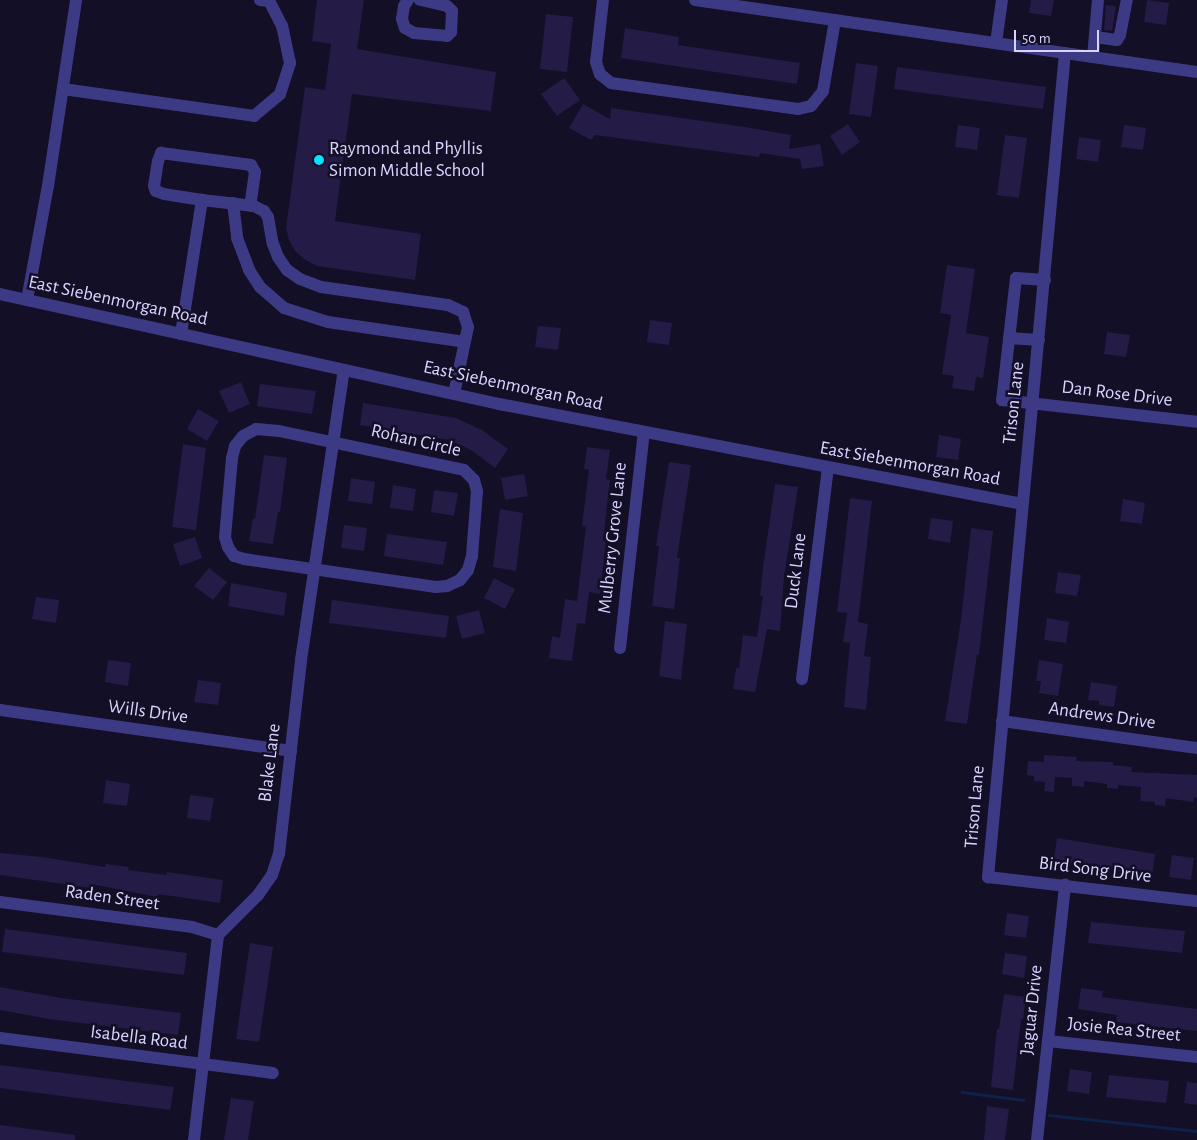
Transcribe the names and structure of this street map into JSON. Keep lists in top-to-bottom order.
{
  "streets": {
    "street": [
      "East Siebenmorgan Road",
      "Dan Rose Drive",
      "Trison Lane",
      "Rohan Circle",
      "Mulberry Grove Lane",
      "Duck Lane",
      "Wills Drive",
      "Andrews Drive",
      "Blake Lane",
      "Bird Song Drive",
      "Raden Street",
      "Jaguar Drive",
      "Josie Rea Street",
      "Isabella Road"
    ]
  },
  "crossings": [
    ["East Siebenmorgan Road", "Trison Lane"],
    ["East Siebenmorgan Road", "Mulberry Grove Lane"],
    ["East Siebenmorgan Road", "Duck Lane"],
    ["East Siebenmorgan Road", "Blake Lane"],
    ["Dan Rose Drive", "Trison Lane"],
    ["Trison Lane", "Andrews Drive"],
    ["Trison Lane", "Bird Song Drive"],
    ["Rohan Circle", "Blake Lane"],
    ["Wills Drive", "Blake Lane"],
    ["Blake Lane", "Raden Street"],
    ["Bird Song Drive", "Jaguar Drive"],
    ["Jaguar Drive", "Josie Rea Street"]
  ],
  "places": ["Raymond and Phyllis Simon Middle School"],
  "scale_bar": "50 m"
}
